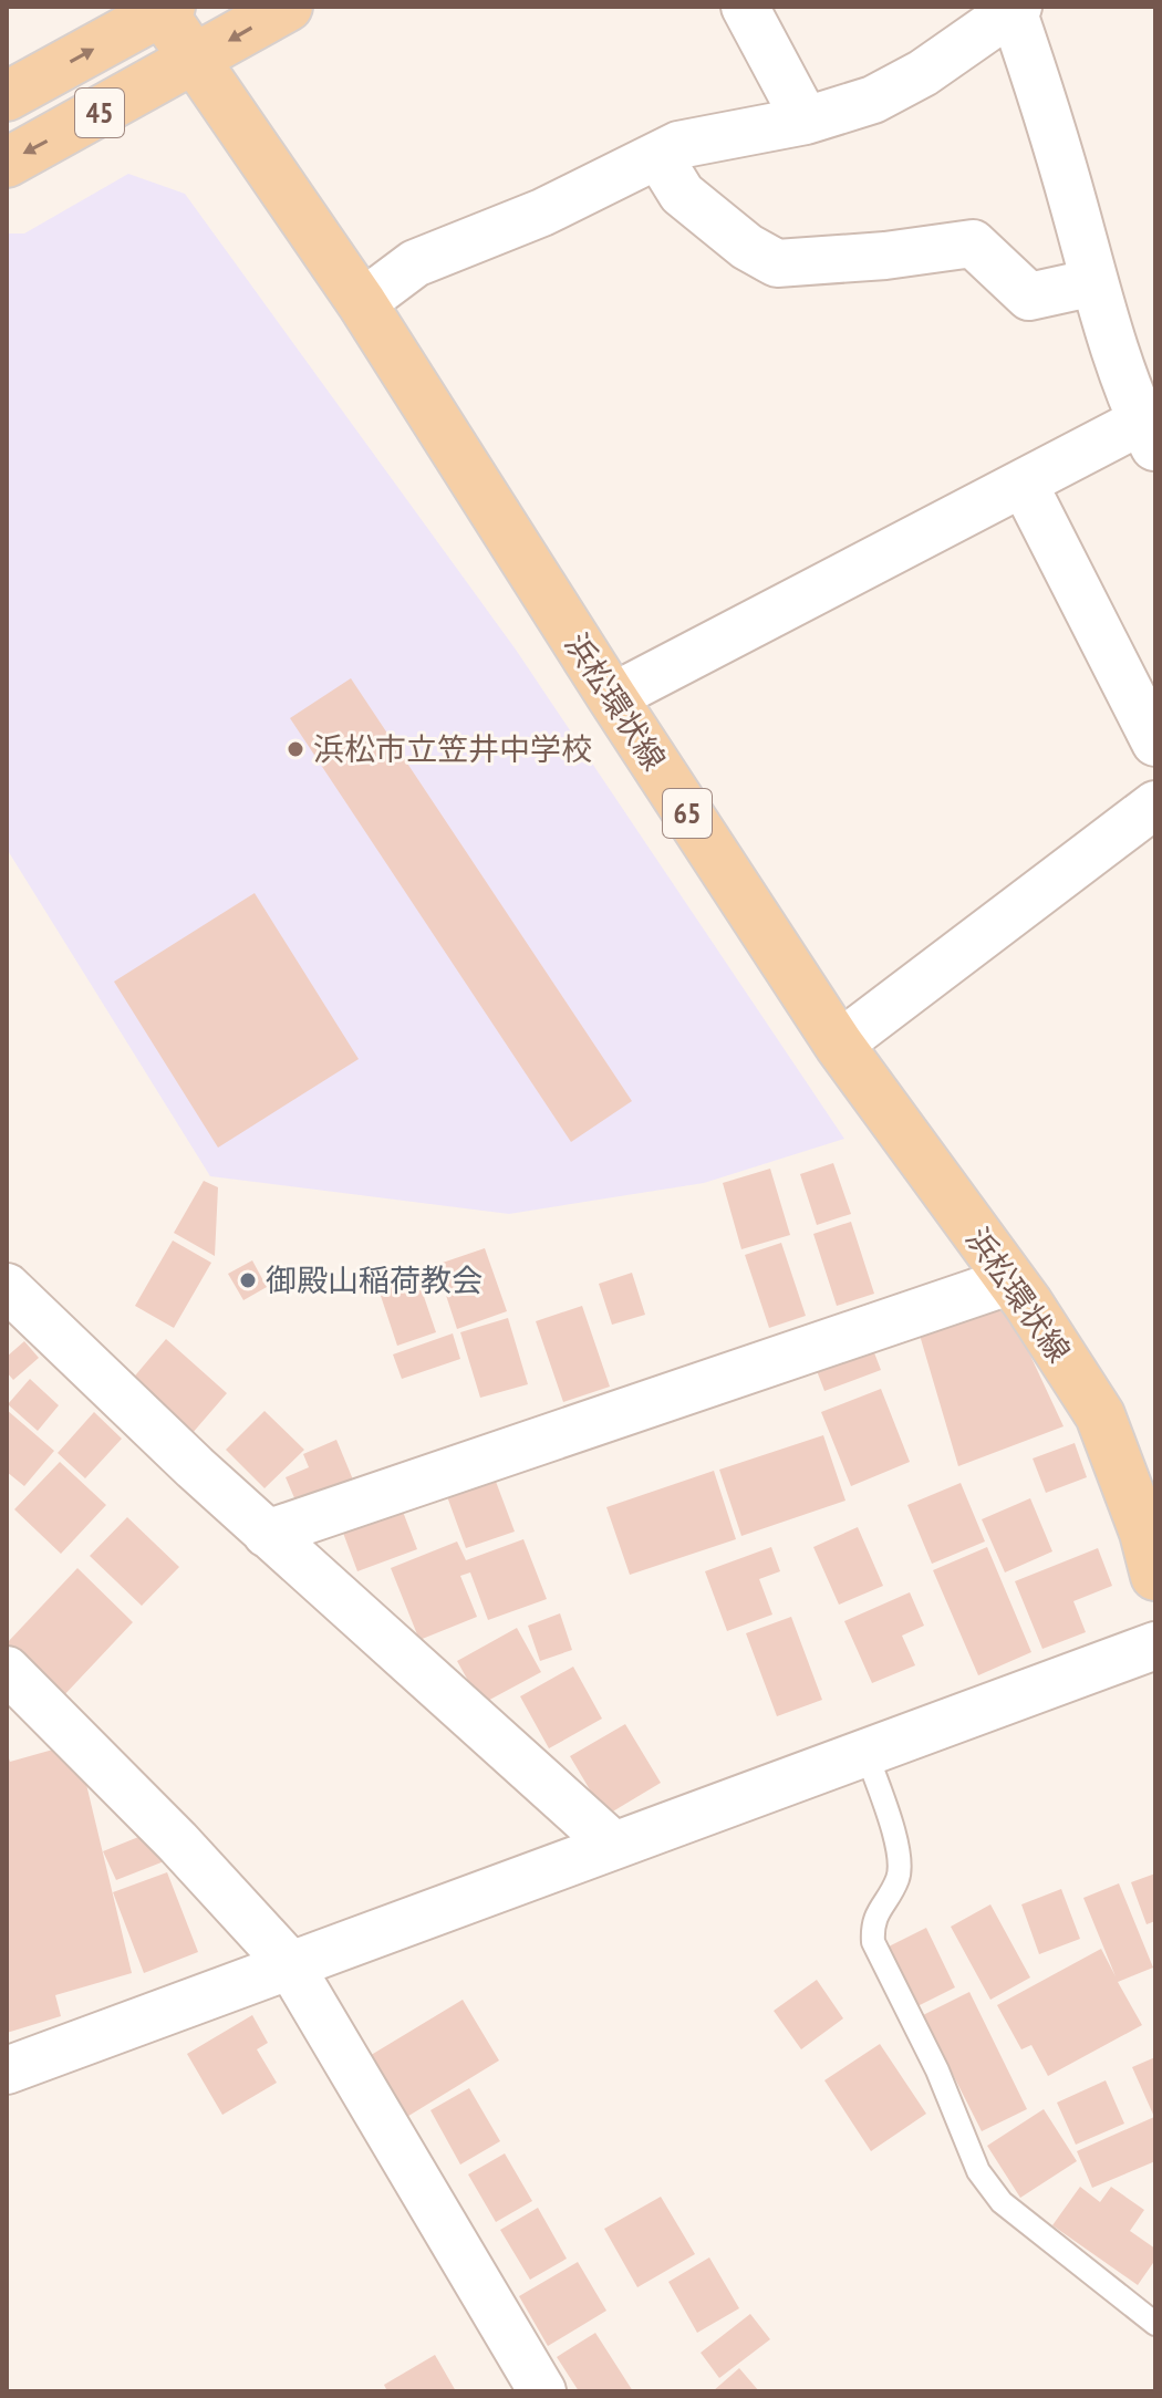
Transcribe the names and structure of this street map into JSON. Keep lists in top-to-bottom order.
{
  "streets": {
    "main road": ["45", "浜松環状線", "65"]
  },
  "crossings": [
    ["45", "浜松環状線"]
  ],
  "places": ["浜松市立笠井中学校", "御殿山稲荷教会"]
}
